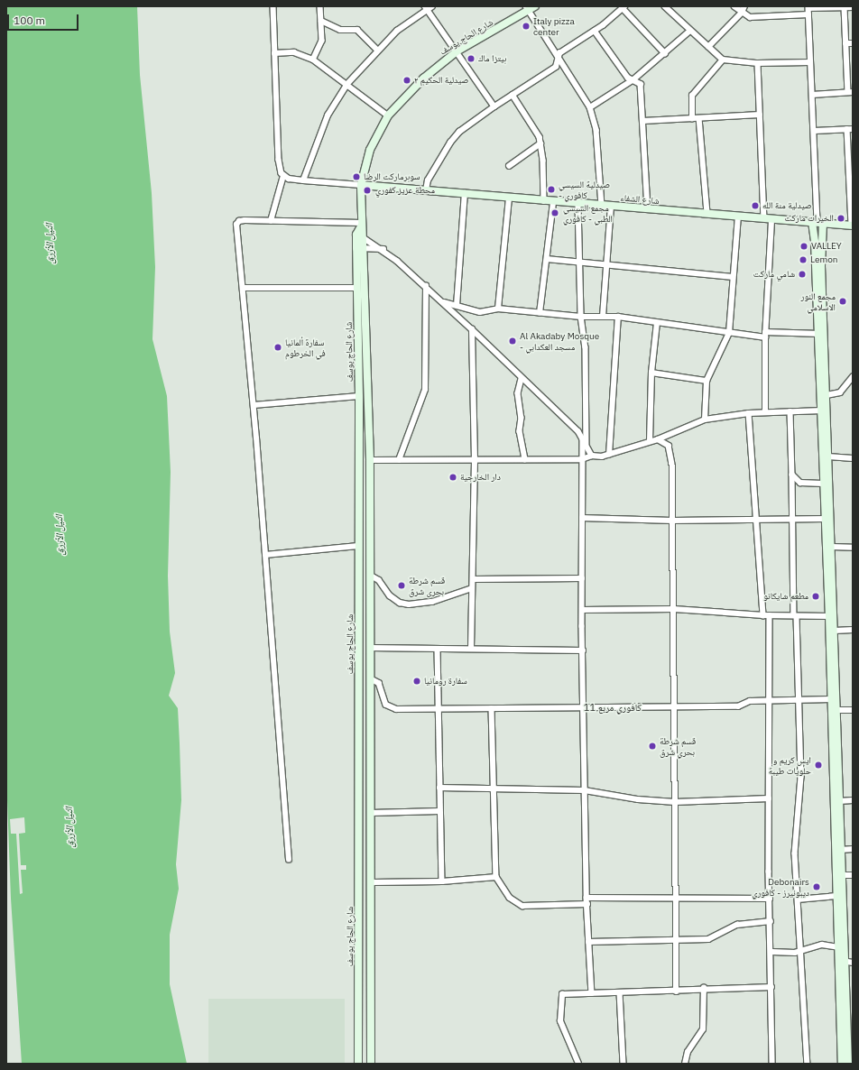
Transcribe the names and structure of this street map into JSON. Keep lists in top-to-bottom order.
{
  "streets": {
    "street": ["شارع الحاج يوسف", "شارع الشفاء"]
  },
  "crossings": [
    ["شارع الحاج يوسف", "شارع الشفاء"]
  ],
  "districts": ["كافوري مربع 11"],
  "water": ["النيل الأزرق"],
  "places": [
    "Italy pizza center",
    "بيتزا ماك",
    "صيدلية الحكيم ٢",
    "سوبرماركت الرضا",
    "صيدلية السيسي - كافوري",
    "محطة عزيز كفوري",
    "صيدلية منة الله",
    "مجمع السيسي الطبي - كافوري",
    "الخيرات ماركت",
    "VALLEY",
    "Lemon",
    "شامي ماركت",
    "مجمع النور الاسلامي",
    "Al Akadaby Mosque - مسجد العكدابي",
    "سفارة ألمانيا في الخرطوم",
    "دار الخارجية",
    "قسم شرطة بحرى شرق",
    "مطعم شايكانو",
    "سفارة رومانيا",
    "قسم شرطة بحري شرق",
    "ايس كريم و حلويات طيبة",
    "Debonairs ديبونيرز - كافوري"
  ],
  "scale_bar": "100 m"
}
